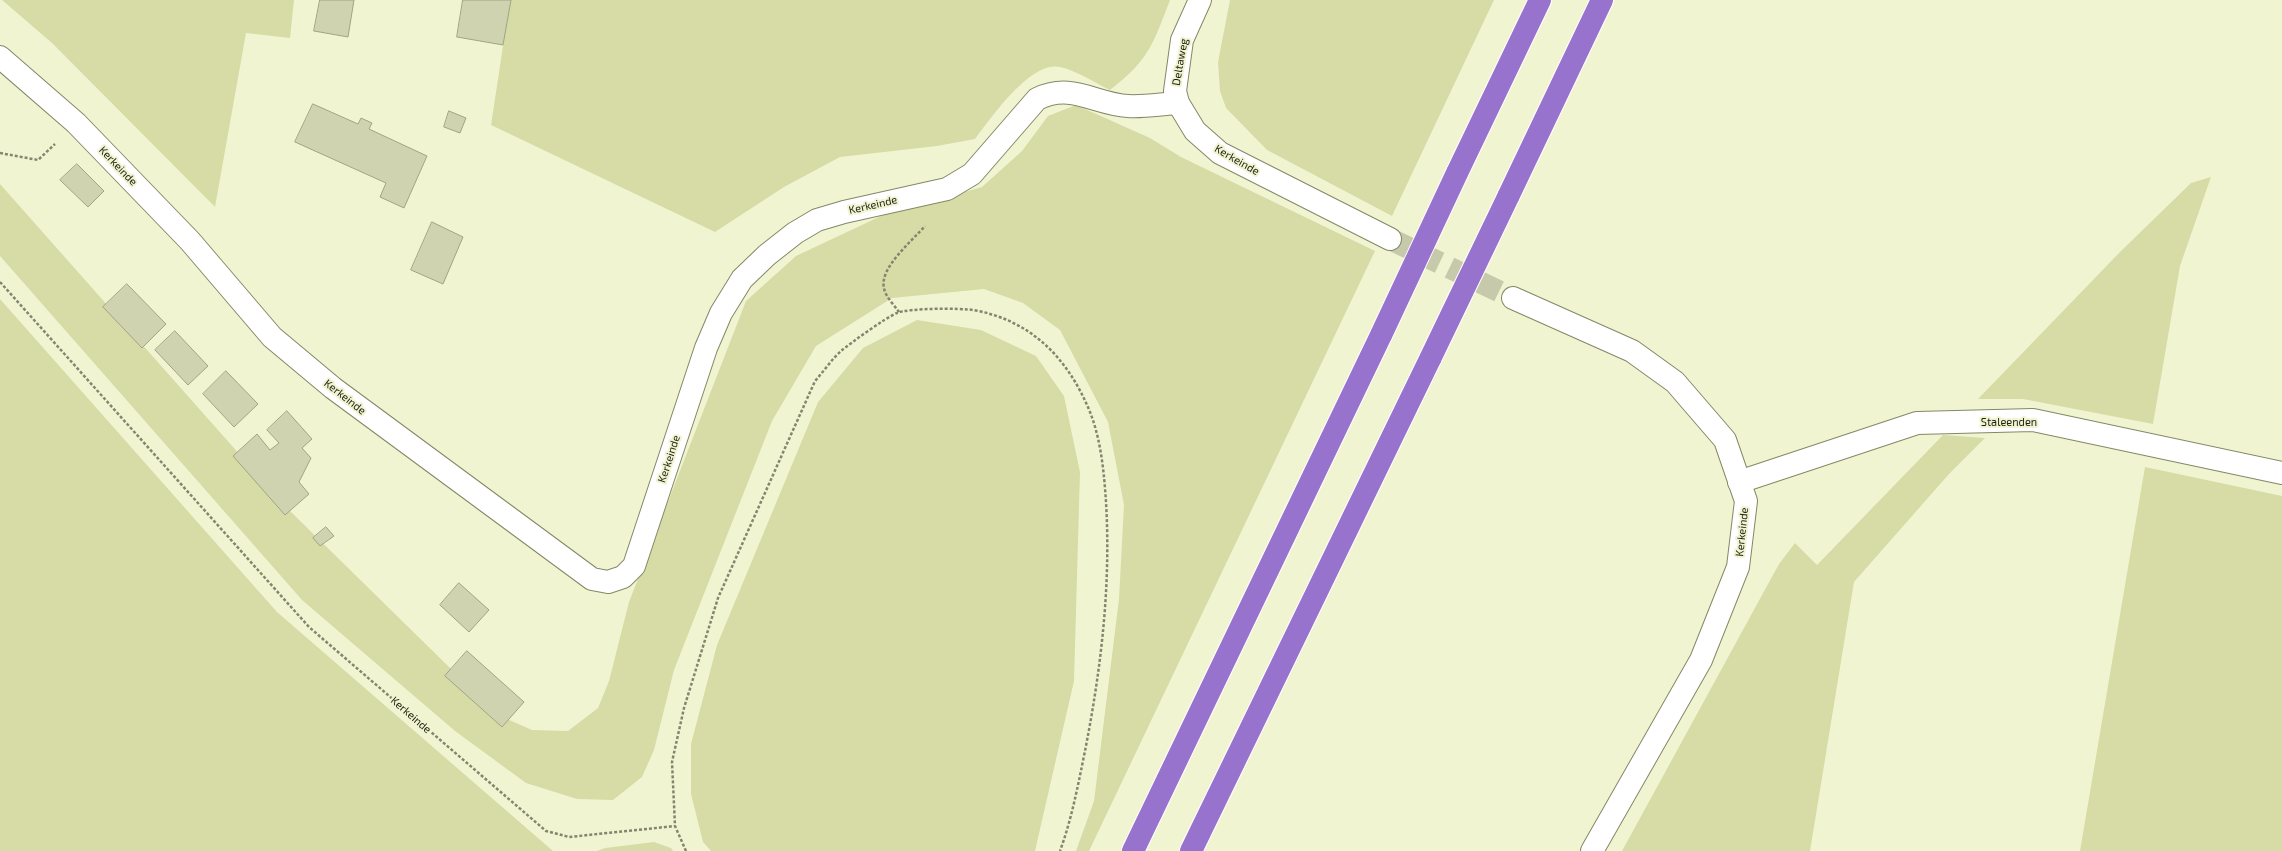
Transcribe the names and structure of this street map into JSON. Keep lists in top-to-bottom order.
{
  "streets": {
    "street": ["Deltaweg", "Kerkeinde", "Staleenden"]
  },
  "crossings": [
    ["Deltaweg", "Kerkeinde"],
    ["Kerkeinde", "Staleenden"]
  ]
}
